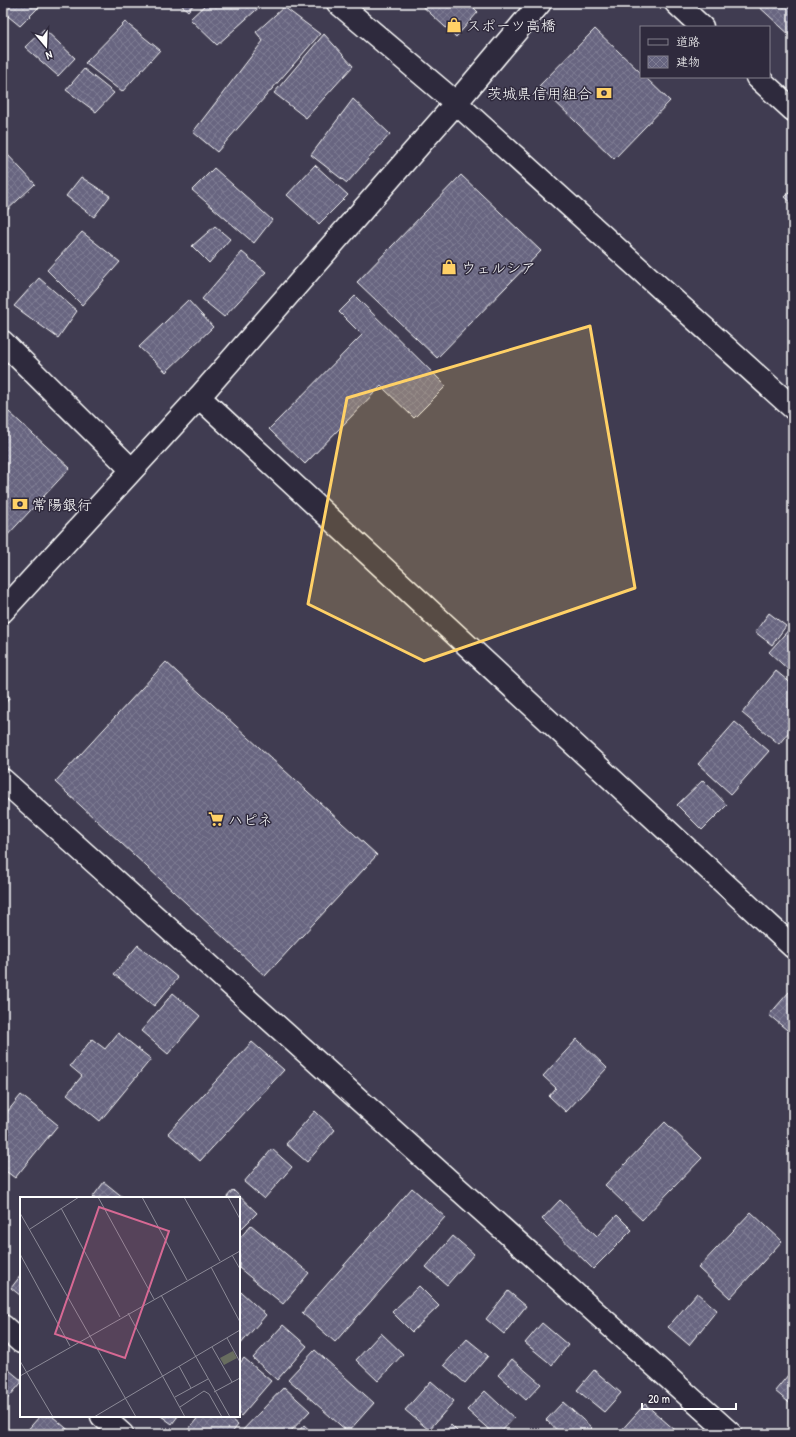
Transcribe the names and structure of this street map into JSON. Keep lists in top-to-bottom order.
{
  "places": {
    "shop": ["スポーツ高橋", "ウェルシア"],
    "bank": ["茨城県信用組合", "常陽銀行"],
    "supermarket": ["ハピネ"]
  },
  "legend": ["道路", "建物"],
  "scale_bar": "20 m",
  "north": "bottom"
}
